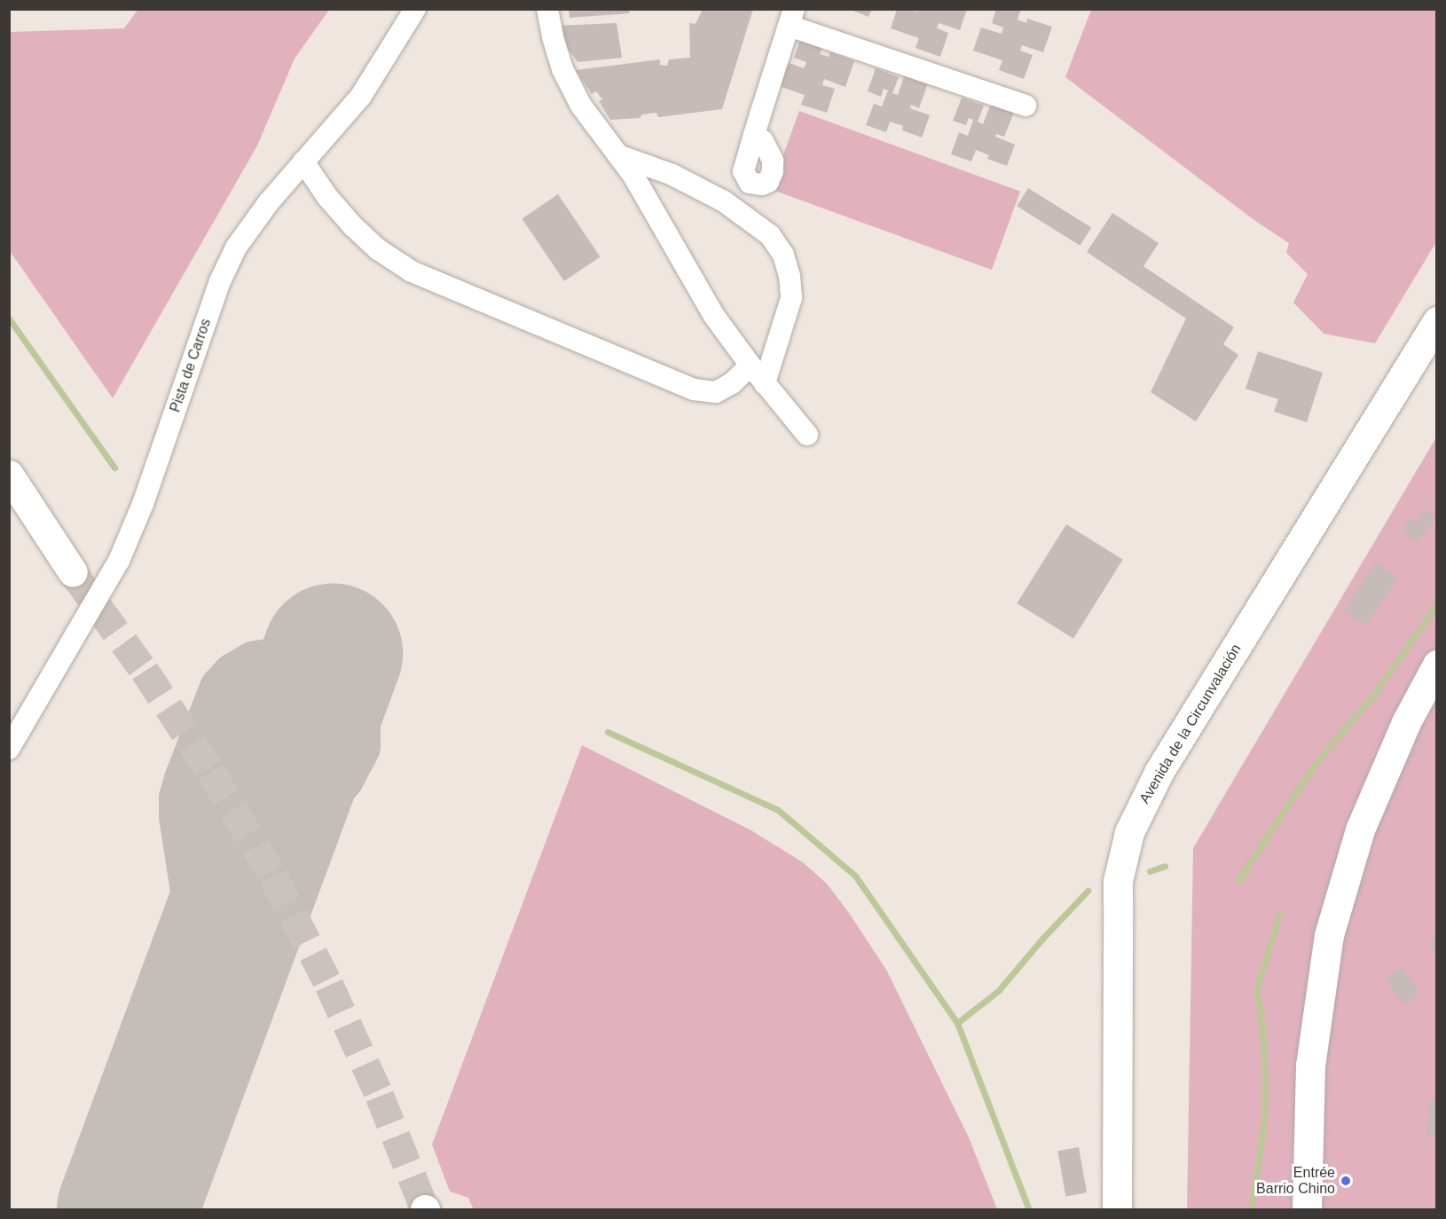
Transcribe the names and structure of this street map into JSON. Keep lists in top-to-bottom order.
{
  "streets": {
    "main road": ["Avenida de la Circunvalación"],
    "street": ["Pista de Carros"]
  },
  "places": ["Entrée Barrio Chino"]
}
